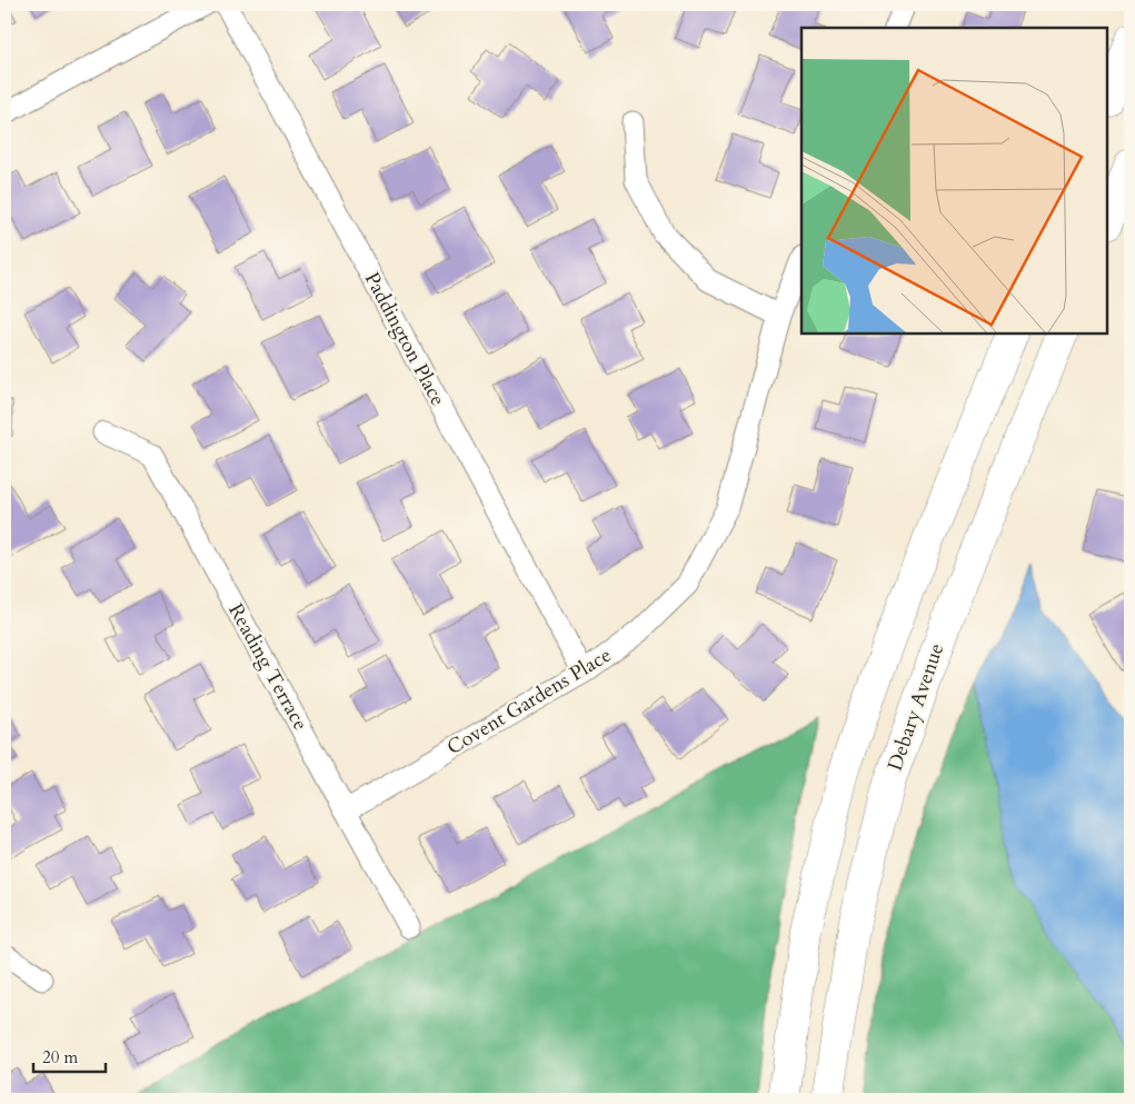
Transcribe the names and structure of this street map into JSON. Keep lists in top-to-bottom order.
{
  "streets": {
    "main road": ["Debary Avenue"],
    "street": ["Paddington Place", "Reading Terrace", "Covent Gardens Place"]
  },
  "crossings": [
    ["Paddington Place", "Covent Gardens Place"],
    ["Reading Terrace", "Covent Gardens Place"]
  ],
  "scale_bar": "20 m"
}
